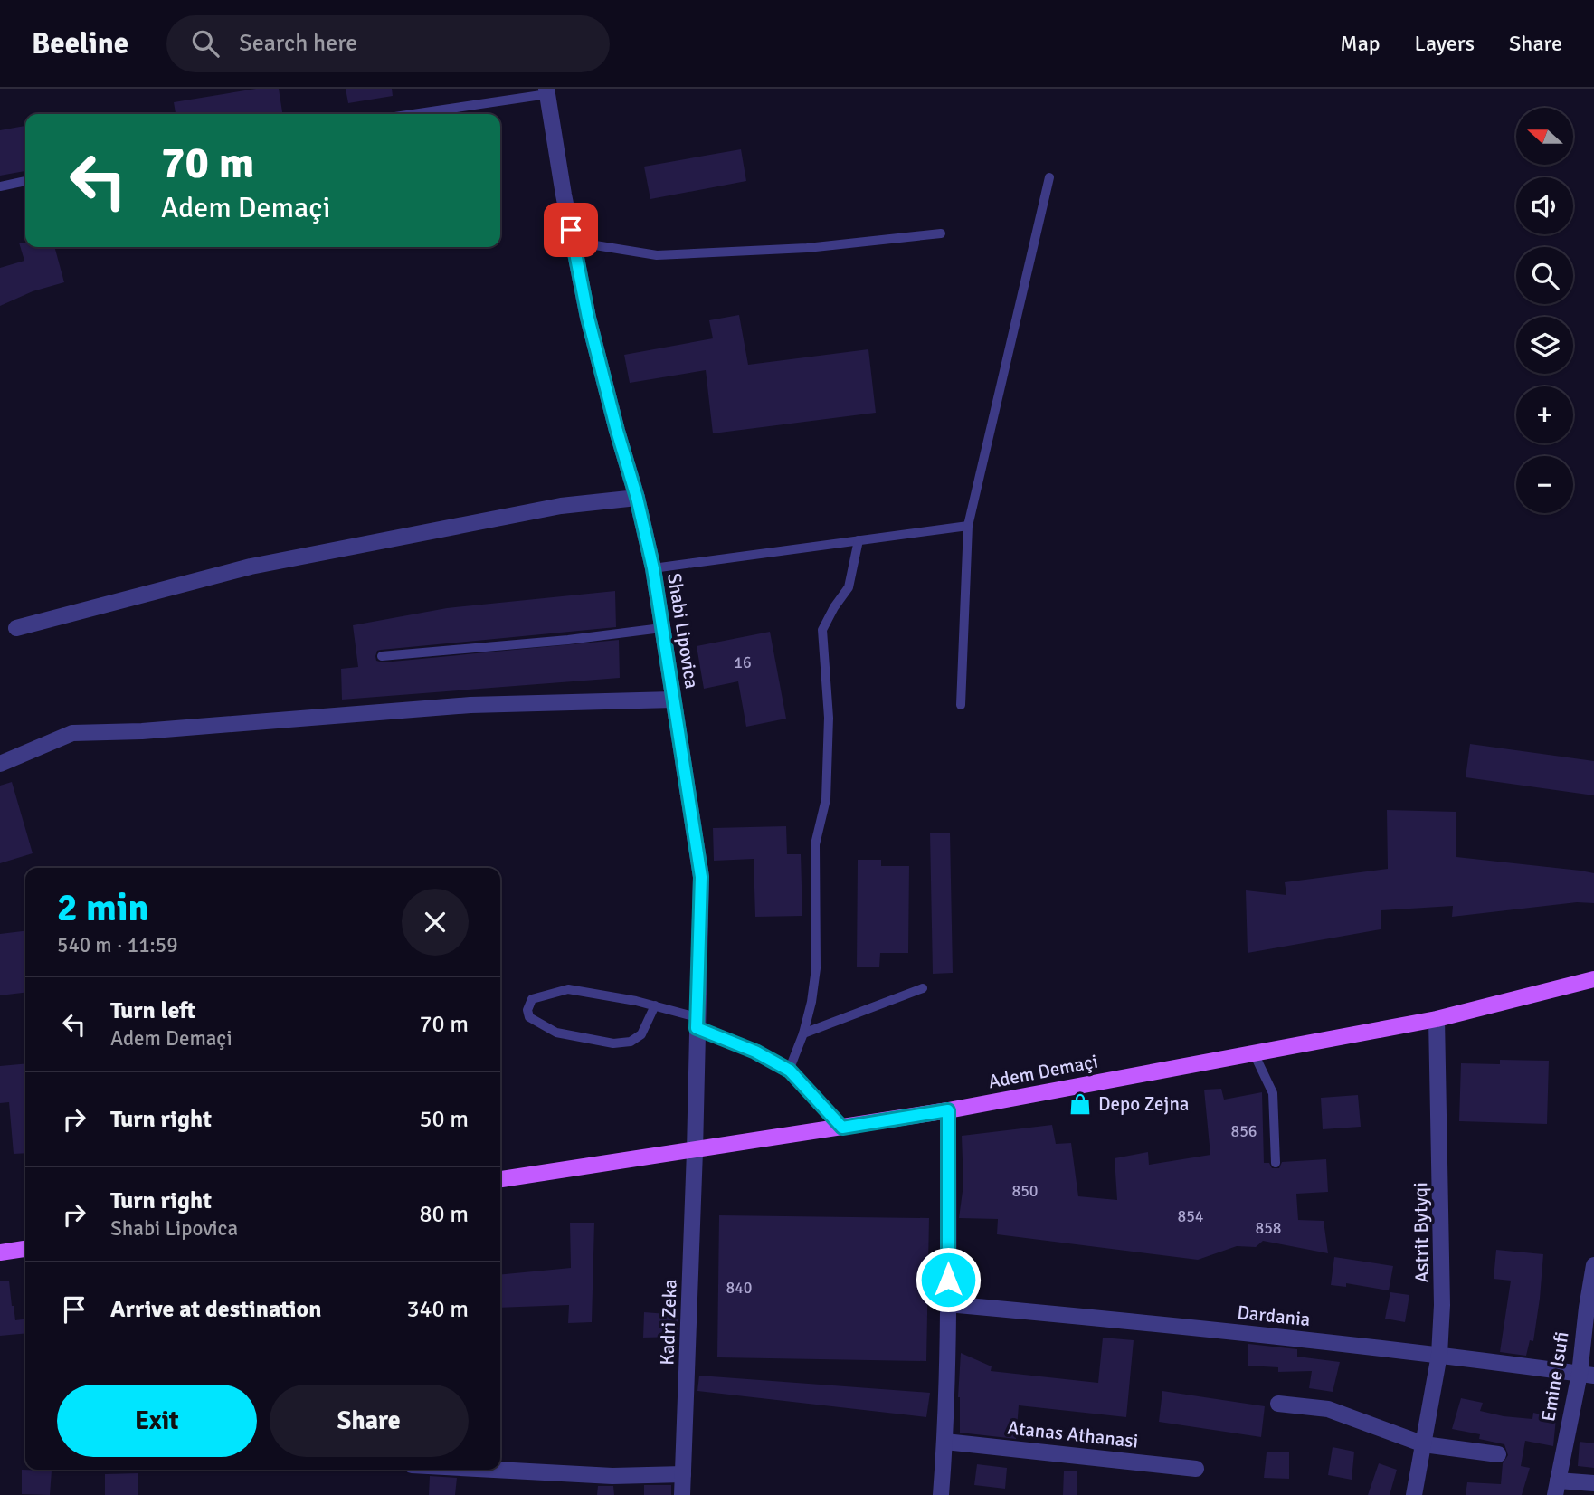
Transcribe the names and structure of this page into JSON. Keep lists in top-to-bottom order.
{
  "streets": {
    "main road": ["Adem Demaçi"],
    "street": [
      "Shabi Lipovica",
      "Astrit Bytyqi",
      "Dardania",
      "Kadri Zeka",
      "Emine Isufi",
      "Atanas Athanasi"
    ]
  },
  "crossings": [
    ["Shabi Lipovica", "Adem Demaçi"],
    ["Shabi Lipovica", "Kadri Zeka"],
    ["Adem Demaçi", "Astrit Bytyqi"],
    ["Adem Demaçi", "Kadri Zeka"],
    ["Astrit Bytyqi", "Dardania"],
    ["Dardania", "Emine Isufi"]
  ],
  "places": {
    "shop": ["Depo Zejna"]
  },
  "house_numbers": [
    "16",
    "856",
    "850",
    "854",
    "858",
    "840"
  ],
  "north": "left",
  "page": {
    "header": "Beeline",
    "search": "Search here",
    "nav": ["Map", "Layers", "Share"],
    "map_buttons": ["+", "−"],
    "turn": ["70 m", "Adem Demaçi"],
    "heading": ["2 min", "540 m · 11:59"],
    "list": [
      {
        "name": "Turn left",
        "note": "Adem Demaçi",
        "value": "70 m"
      },
      {
        "name": "Turn right",
        "value": "50 m"
      },
      {
        "name": "Turn right",
        "note": "Shabi Lipovica",
        "value": "80 m"
      },
      {
        "name": "Arrive at destination",
        "value": "340 m"
      }
    ],
    "buttons": ["Exit", "Share"]
  }
}
